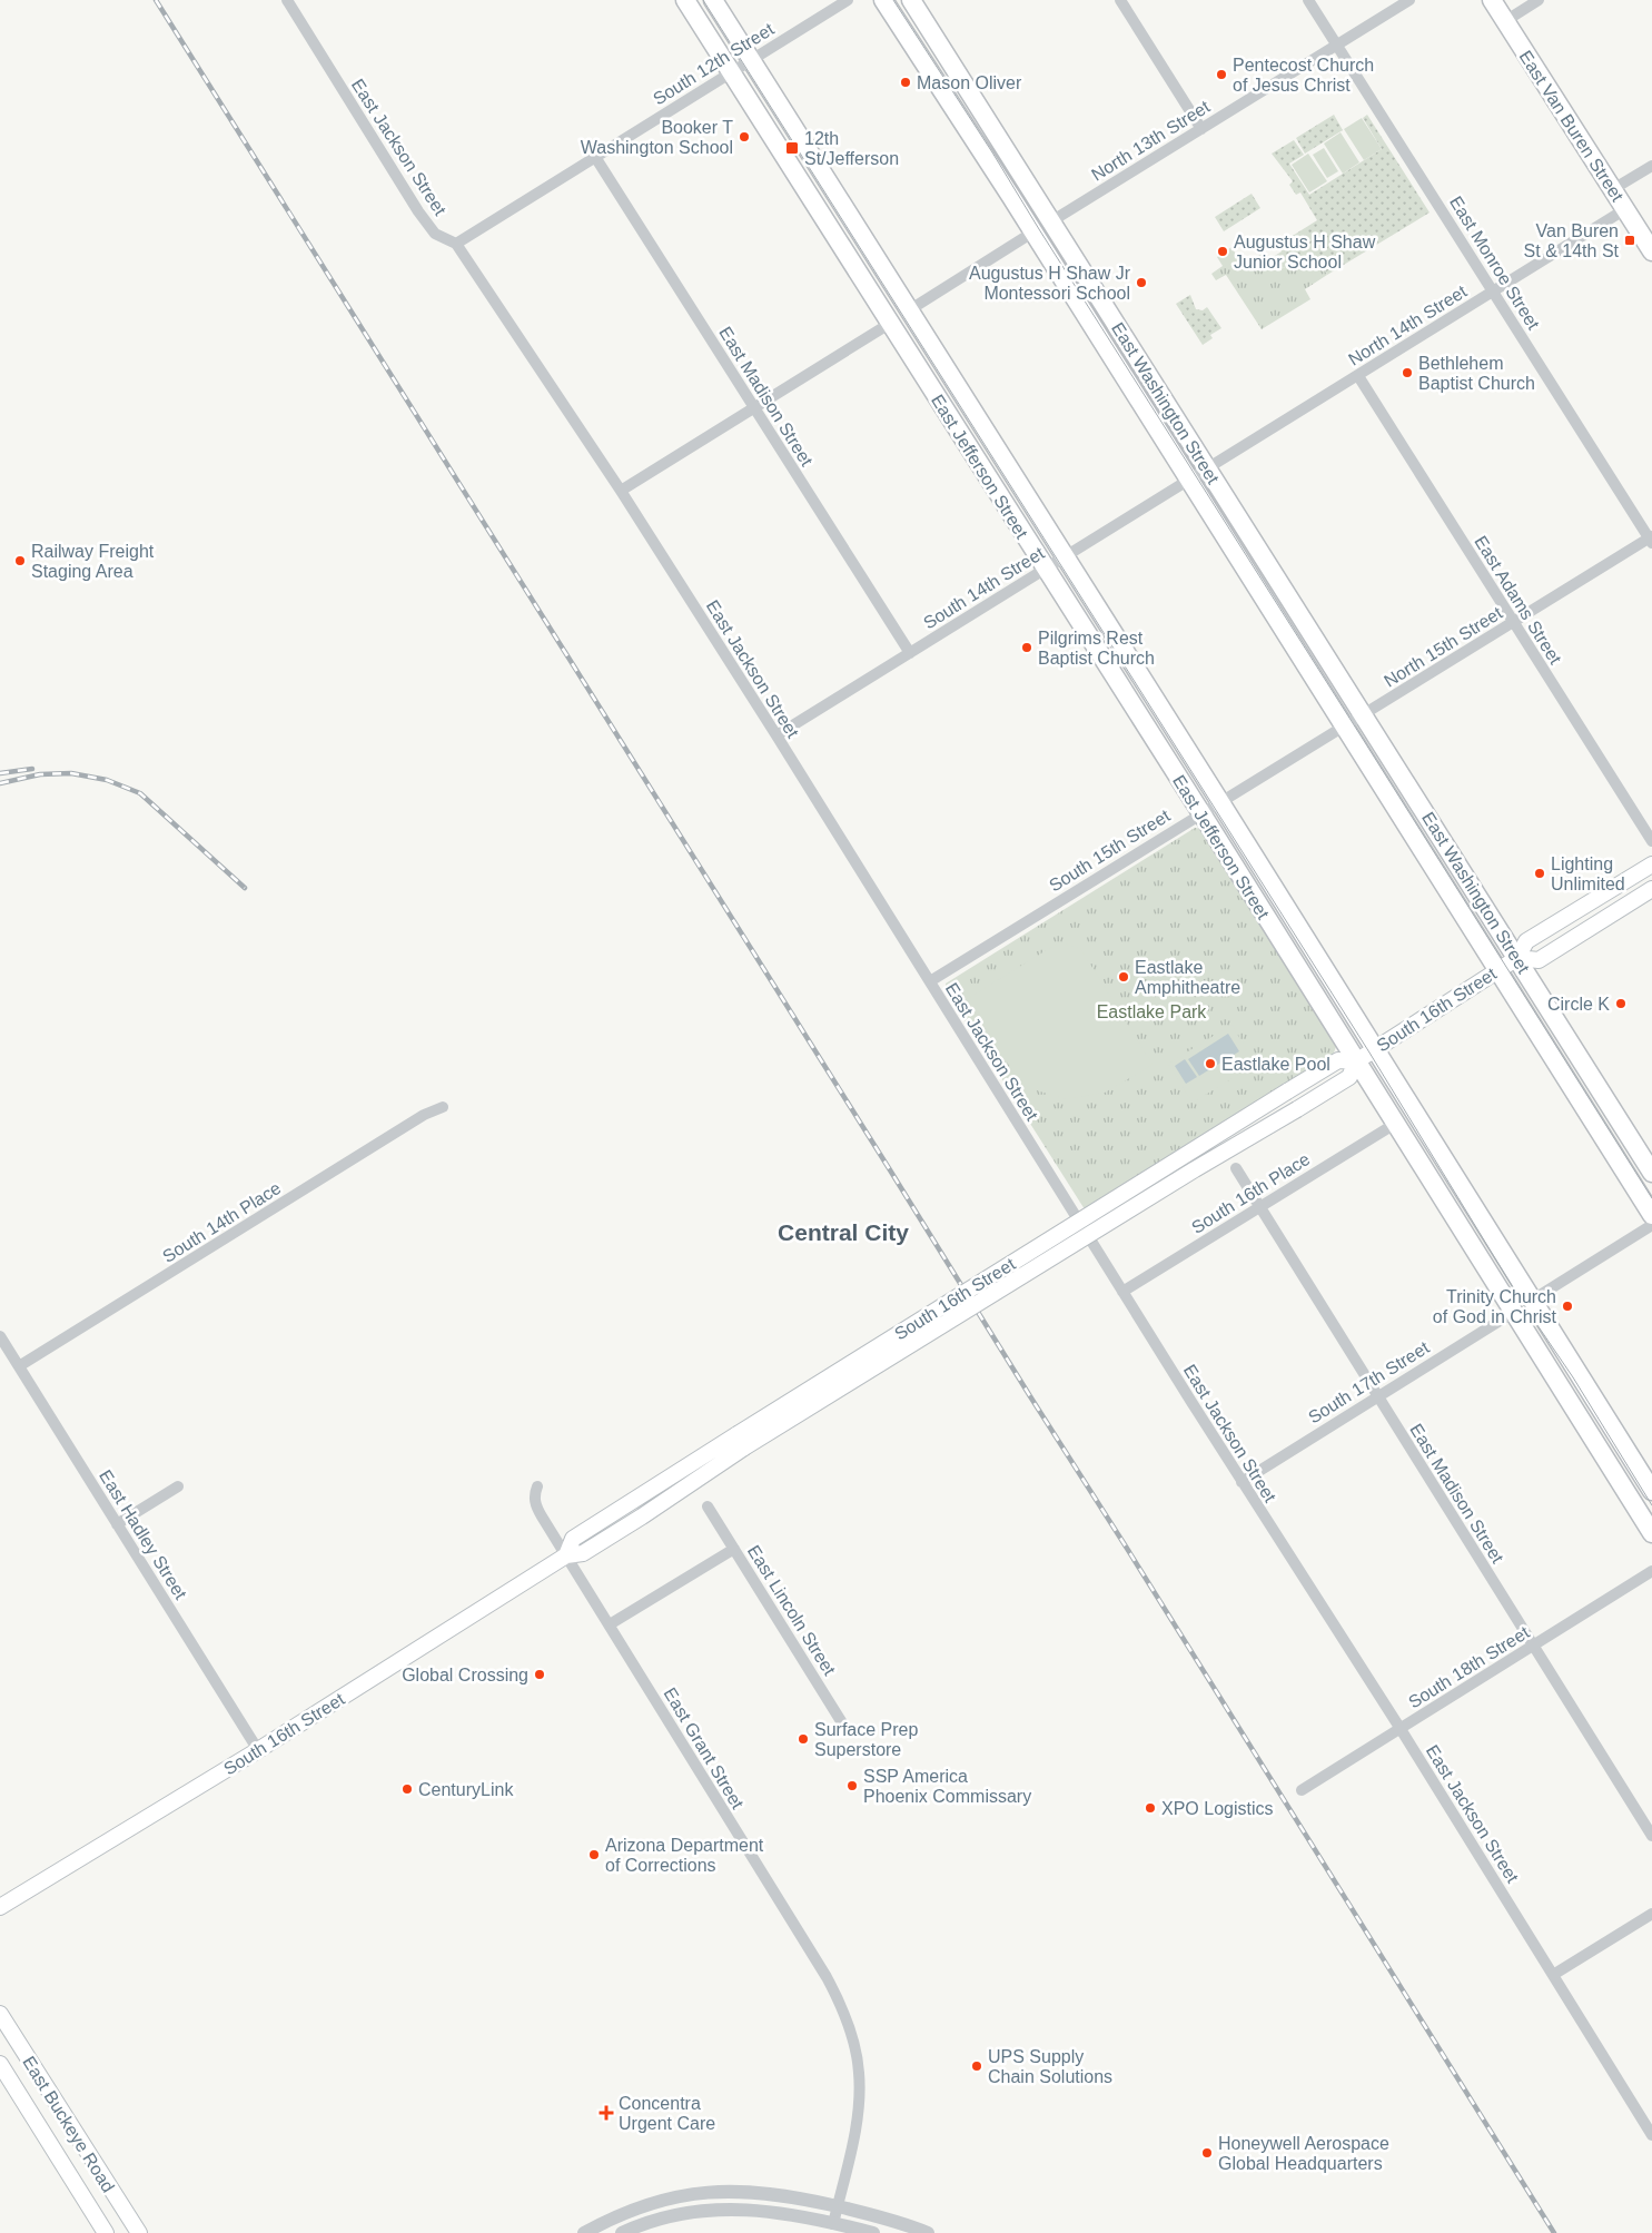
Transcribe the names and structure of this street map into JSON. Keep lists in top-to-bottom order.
{
  "streets": {
    "main road": [
      "East Van Buren Street",
      "East Washington Street",
      "East Jefferson Street",
      "South 16th Street",
      "East Buckeye Road"
    ],
    "street": [
      "South 12th Street",
      "North 13th Street",
      "East Jackson Street",
      "East Monroe Street",
      "North 14th Street",
      "East Madison Street",
      "South 14th Street",
      "East Adams Street",
      "North 15th Street",
      "South 15th Street",
      "South 16th Place",
      "South 14th Place",
      "South 17th Street",
      "East Hadley Street",
      "East Lincoln Street",
      "South 18th Street",
      "East Grant Street"
    ]
  },
  "crossings": [
    ["South 12th Street", "East Jackson Street"],
    ["South 12th Street", "East Madison Street"],
    ["South 12th Street", "East Jefferson Street"],
    ["East Van Buren Street", "North 14th Street"],
    ["North 13th Street", "East Monroe Street"],
    ["North 13th Street", "East Washington Street"],
    ["East Jackson Street", "South 14th Street"],
    ["East Jackson Street", "South 15th Street"],
    ["East Jackson Street", "South 16th Place"],
    ["East Jackson Street", "South 17th Street"],
    ["East Jackson Street", "South 18th Street"],
    ["East Monroe Street", "North 14th Street"],
    ["East Monroe Street", "North 15th Street"],
    ["North 14th Street", "East Washington Street"],
    ["North 14th Street", "South 14th Street"],
    ["North 14th Street", "East Adams Street"],
    ["East Madison Street", "South 14th Street"],
    ["East Madison Street", "South 16th Place"],
    ["East Madison Street", "South 17th Street"],
    ["East Madison Street", "South 18th Street"],
    ["East Washington Street", "South 14th Street"],
    ["East Washington Street", "North 15th Street"],
    ["East Washington Street", "South 15th Street"],
    ["East Washington Street", "South 16th Street"],
    ["East Jefferson Street", "South 14th Street"],
    ["East Jefferson Street", "South 15th Street"],
    ["East Jefferson Street", "South 16th Street"],
    ["East Jefferson Street", "South 16th Place"],
    ["East Jefferson Street", "South 17th Street"],
    ["East Adams Street", "North 15th Street"],
    ["North 15th Street", "South 15th Street"],
    ["South 16th Street", "East Hadley Street"],
    ["South 16th Street", "East Grant Street"],
    ["South 14th Place", "East Hadley Street"]
  ],
  "districts": ["Central City"],
  "parks": ["Eastlake Park"],
  "places": {
    "other": [
      "Pentecost Church of Jesus Christ",
      "Mason Oliver",
      "Booker T Washington School",
      "Augustus H Shaw Junior School",
      "Augustus H Shaw Jr Montessori School",
      "Bethlehem Baptist Church",
      "Railway Freight Staging Area",
      "Pilgrims Rest Baptist Church",
      "Lighting Unlimited",
      "Eastlake Amphitheatre",
      "Circle K",
      "Eastlake Pool",
      "Trinity Church of God in Christ",
      "Global Crossing",
      "Surface Prep Superstore",
      "SSP America Phoenix Commissary",
      "CenturyLink",
      "XPO Logistics",
      "Arizona Department of Corrections",
      "UPS Supply Chain Solutions",
      "Honeywell Aerospace Global Headquarters"
    ],
    "transit": ["12th St/Jefferson", "Van Buren St & 14th St"],
    "health": ["Concentra Urgent Care"]
  }
}
